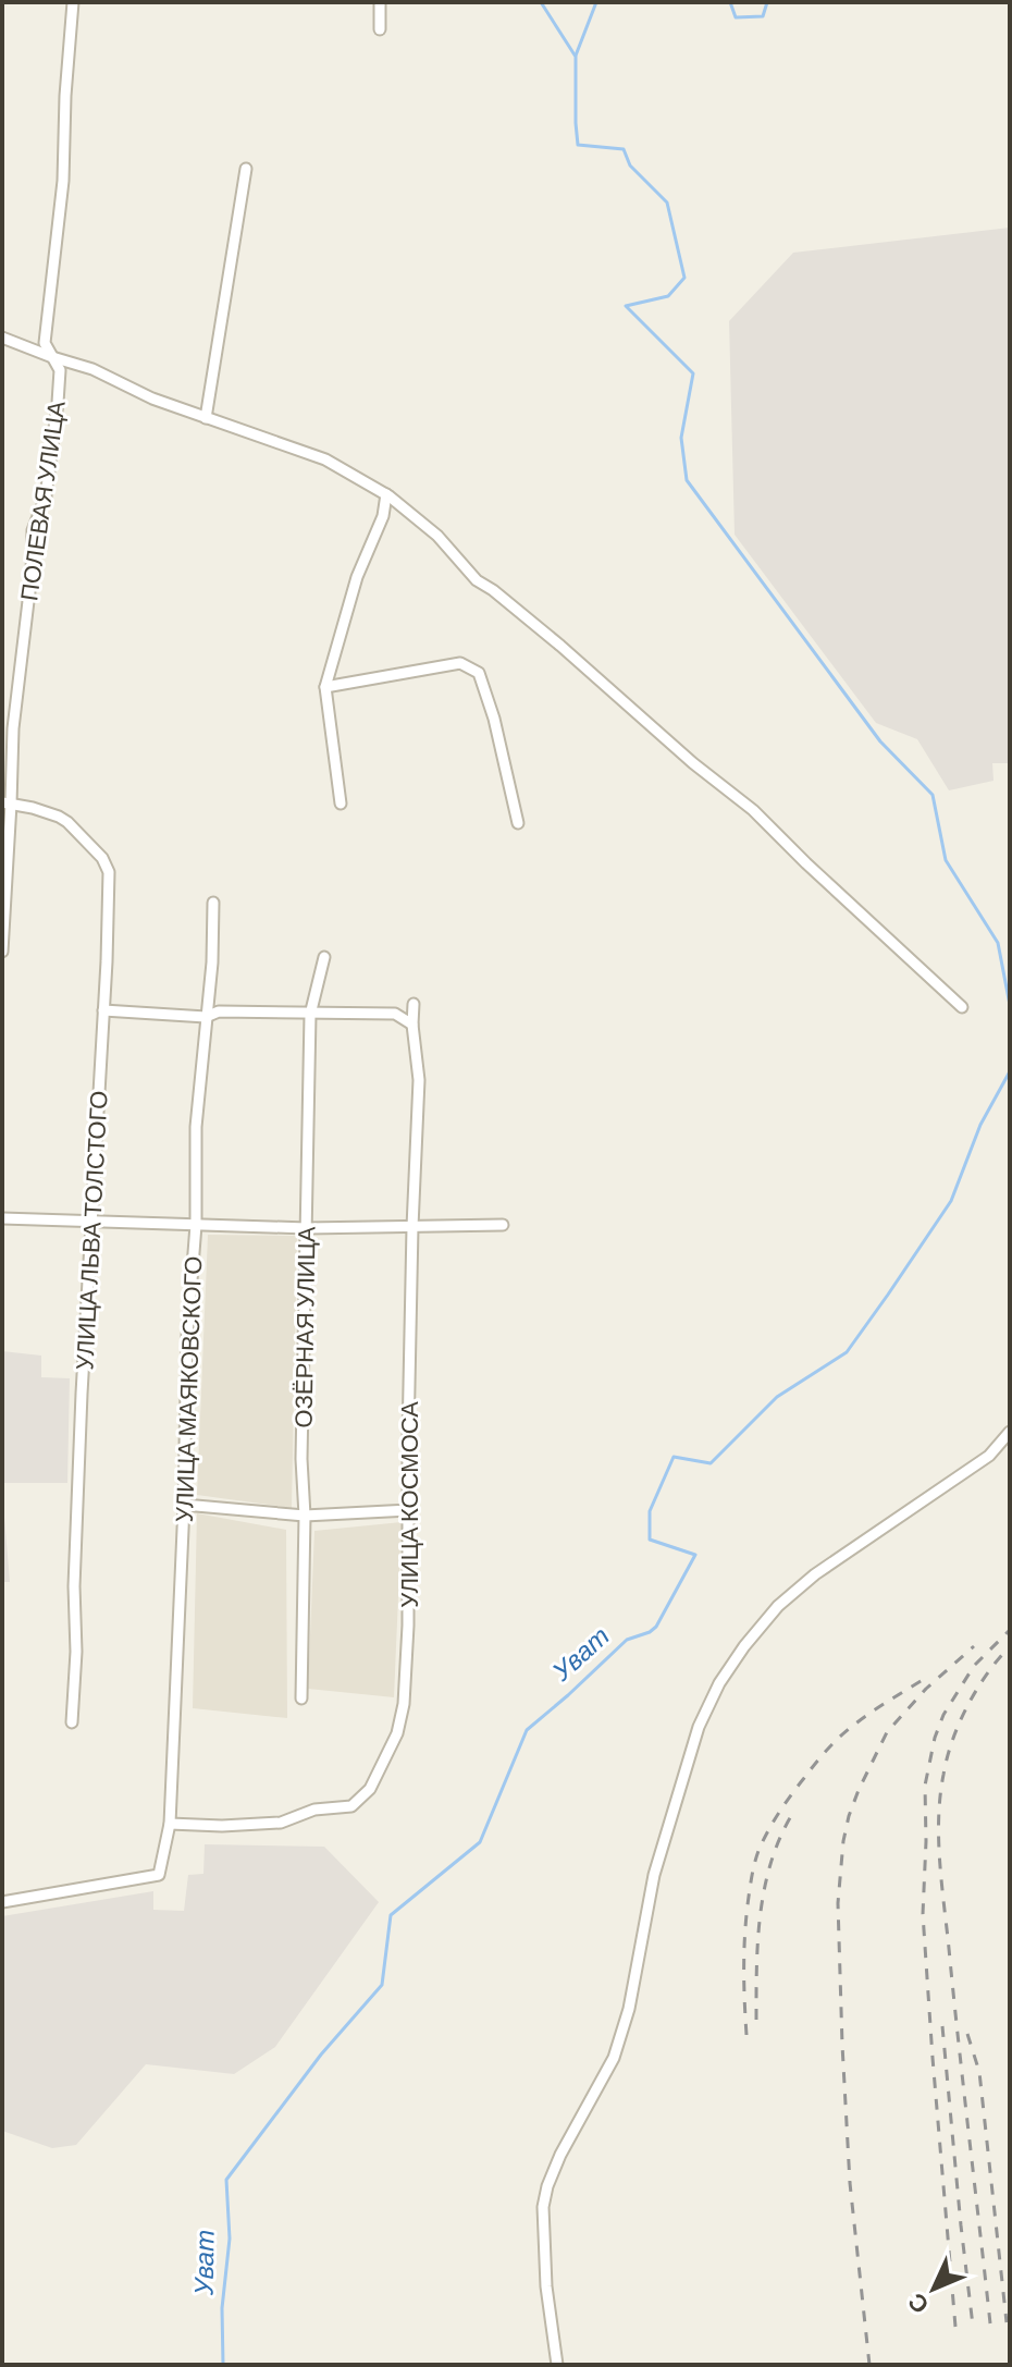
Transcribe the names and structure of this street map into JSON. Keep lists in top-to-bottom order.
{
  "streets": {
    "street": [
      "ПОЛЕВАЯ УЛИЦА",
      "УЛИЦА ЛЬВА ТОЛСТОГО",
      "ОЗЁРНАЯ УЛИЦА",
      "УЛИЦА МАЯКОВСКОГО",
      "УЛИЦА КОСМОСА"
    ]
  },
  "crossings": [
    ["ПОЛЕВАЯ УЛИЦА", "УЛИЦА ЛЬВА ТОЛСТОГО"],
    ["УЛИЦА МАЯКОВСКОГО", "УЛИЦА КОСМОСА"]
  ],
  "water": ["Уват"],
  "north": "bottom left"
}
